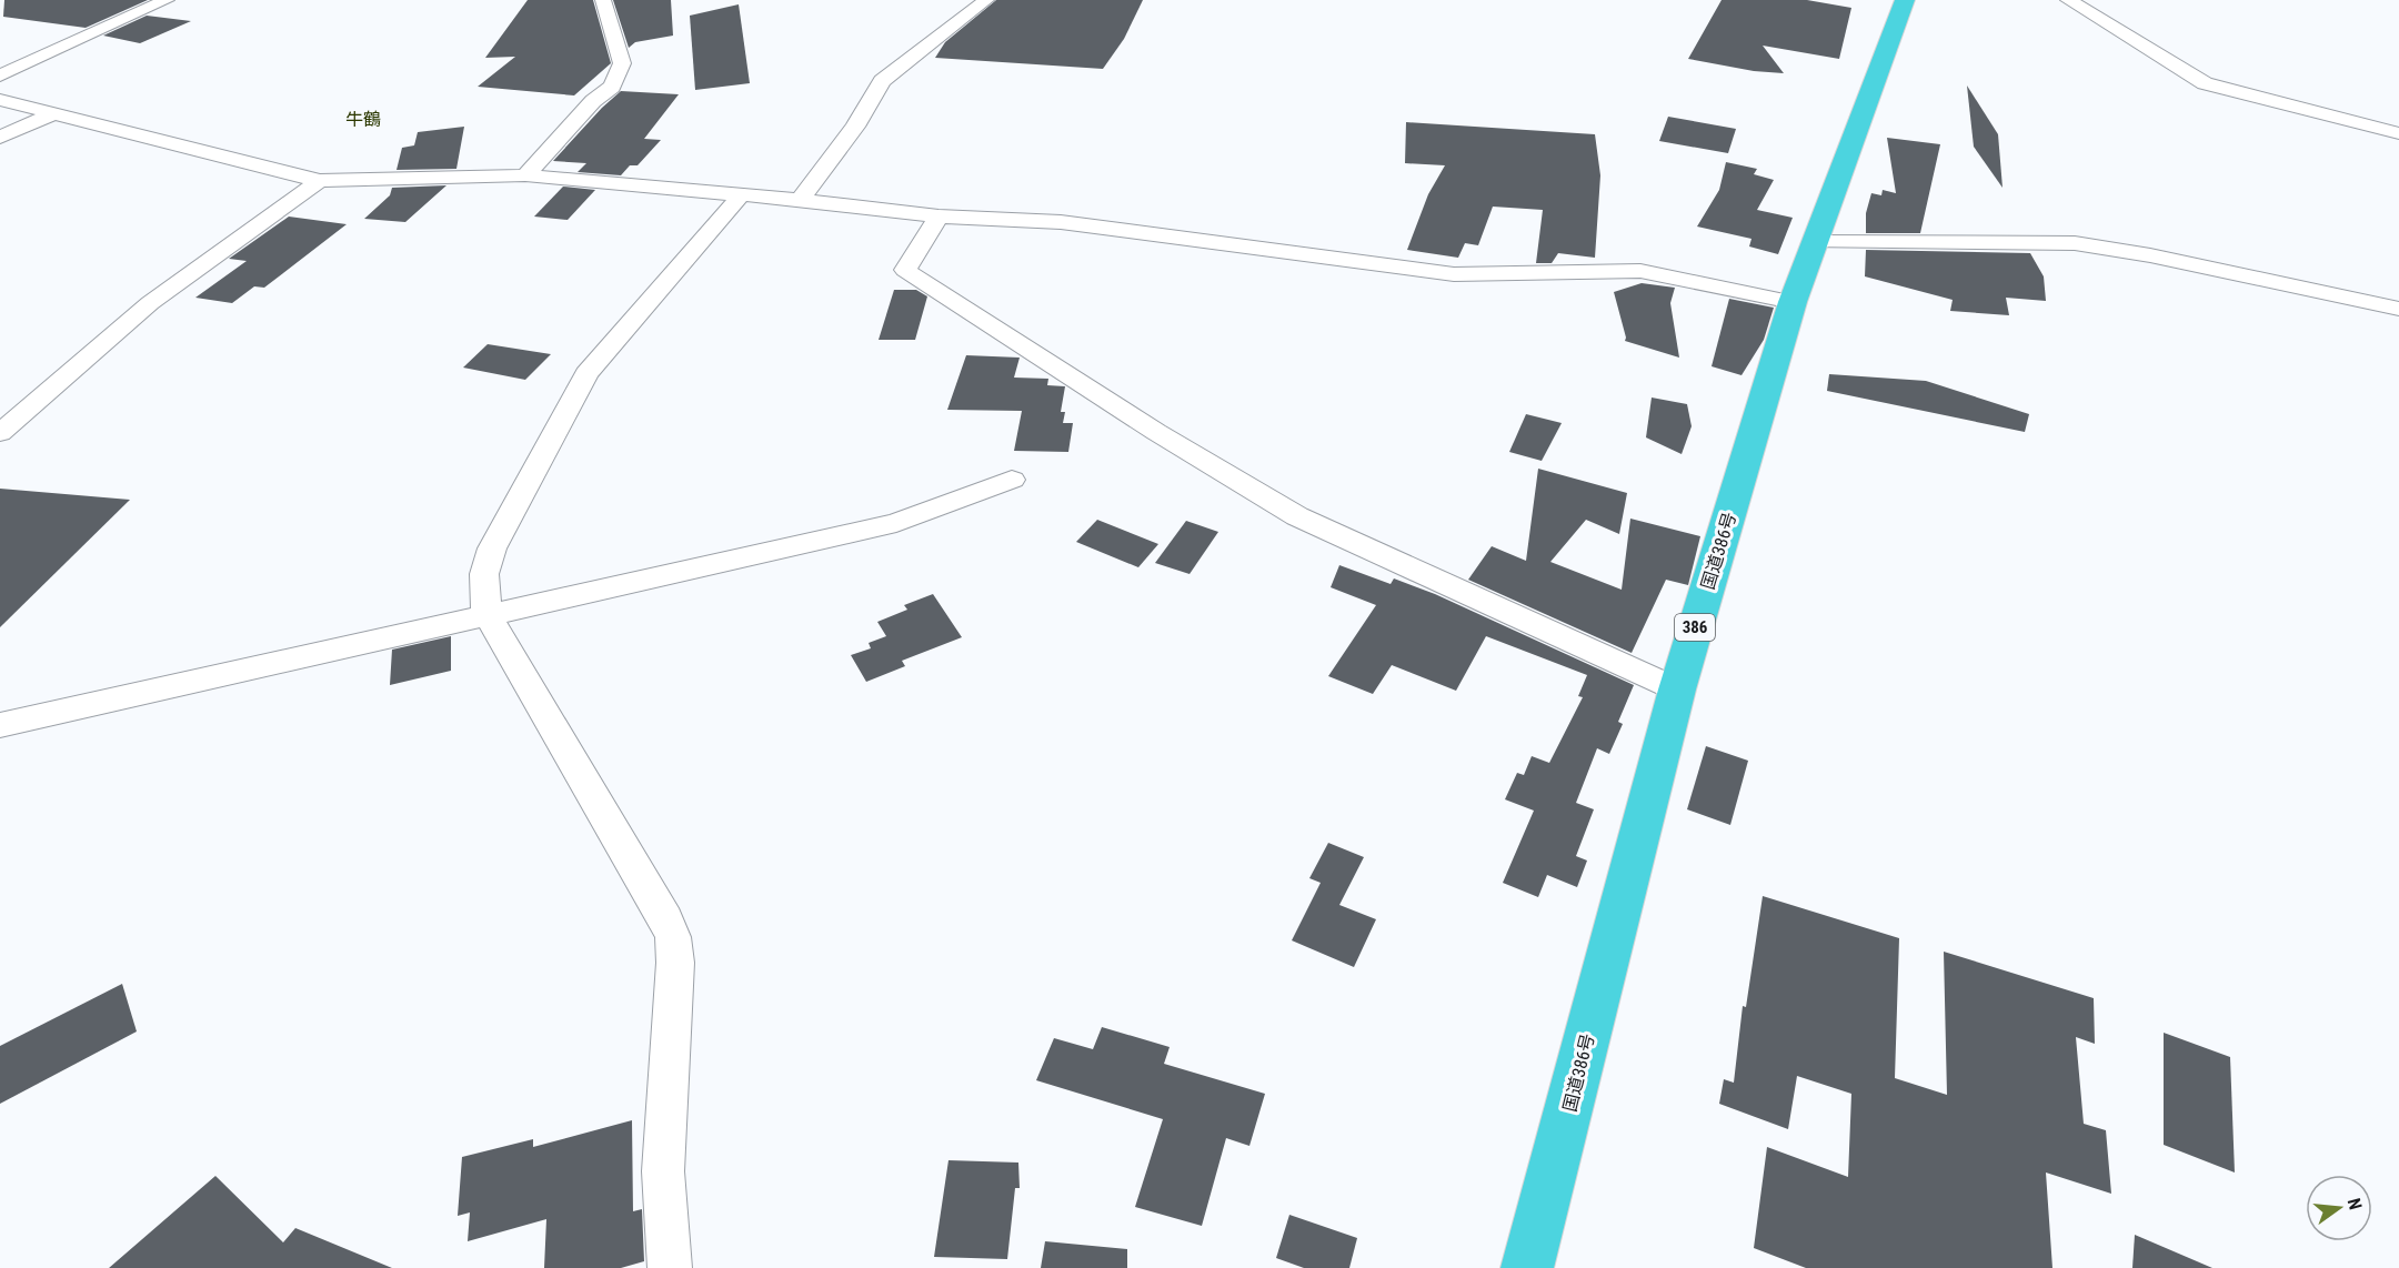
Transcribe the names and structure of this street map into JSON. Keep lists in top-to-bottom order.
{
  "streets": {
    "highway": ["国道386号", "386"]
  },
  "districts": ["牛鶴"],
  "north": "right"
}
